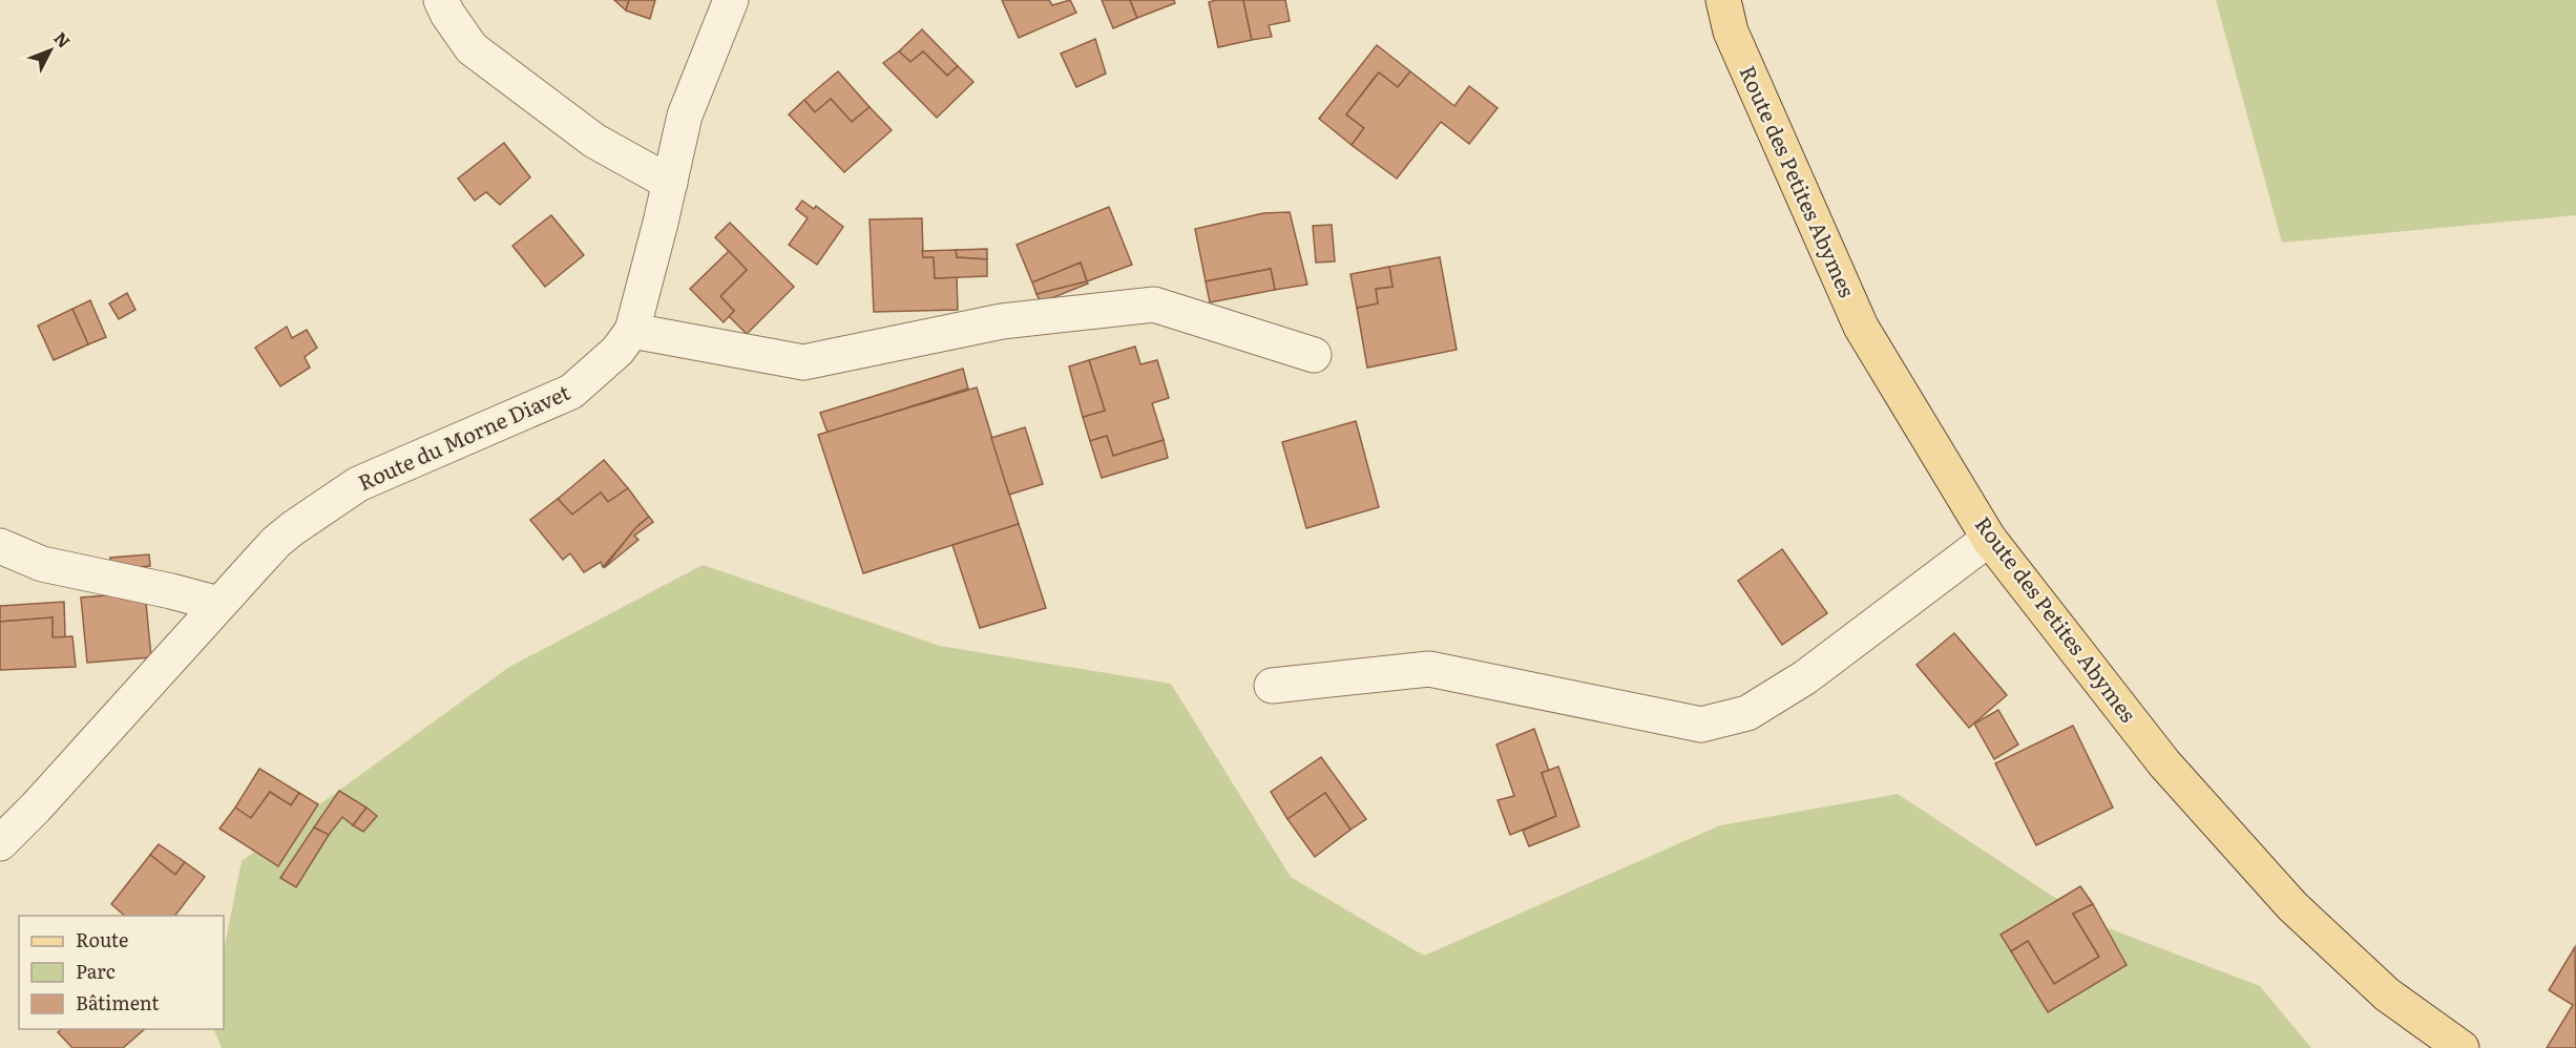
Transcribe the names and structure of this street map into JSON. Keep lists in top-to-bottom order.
{
  "streets": {
    "main road": ["Route des Petites Abymes"],
    "street": ["Route du Morne Diavet"]
  },
  "legend": ["Route", "Parc", "Bâtiment"],
  "north": "top right"
}
